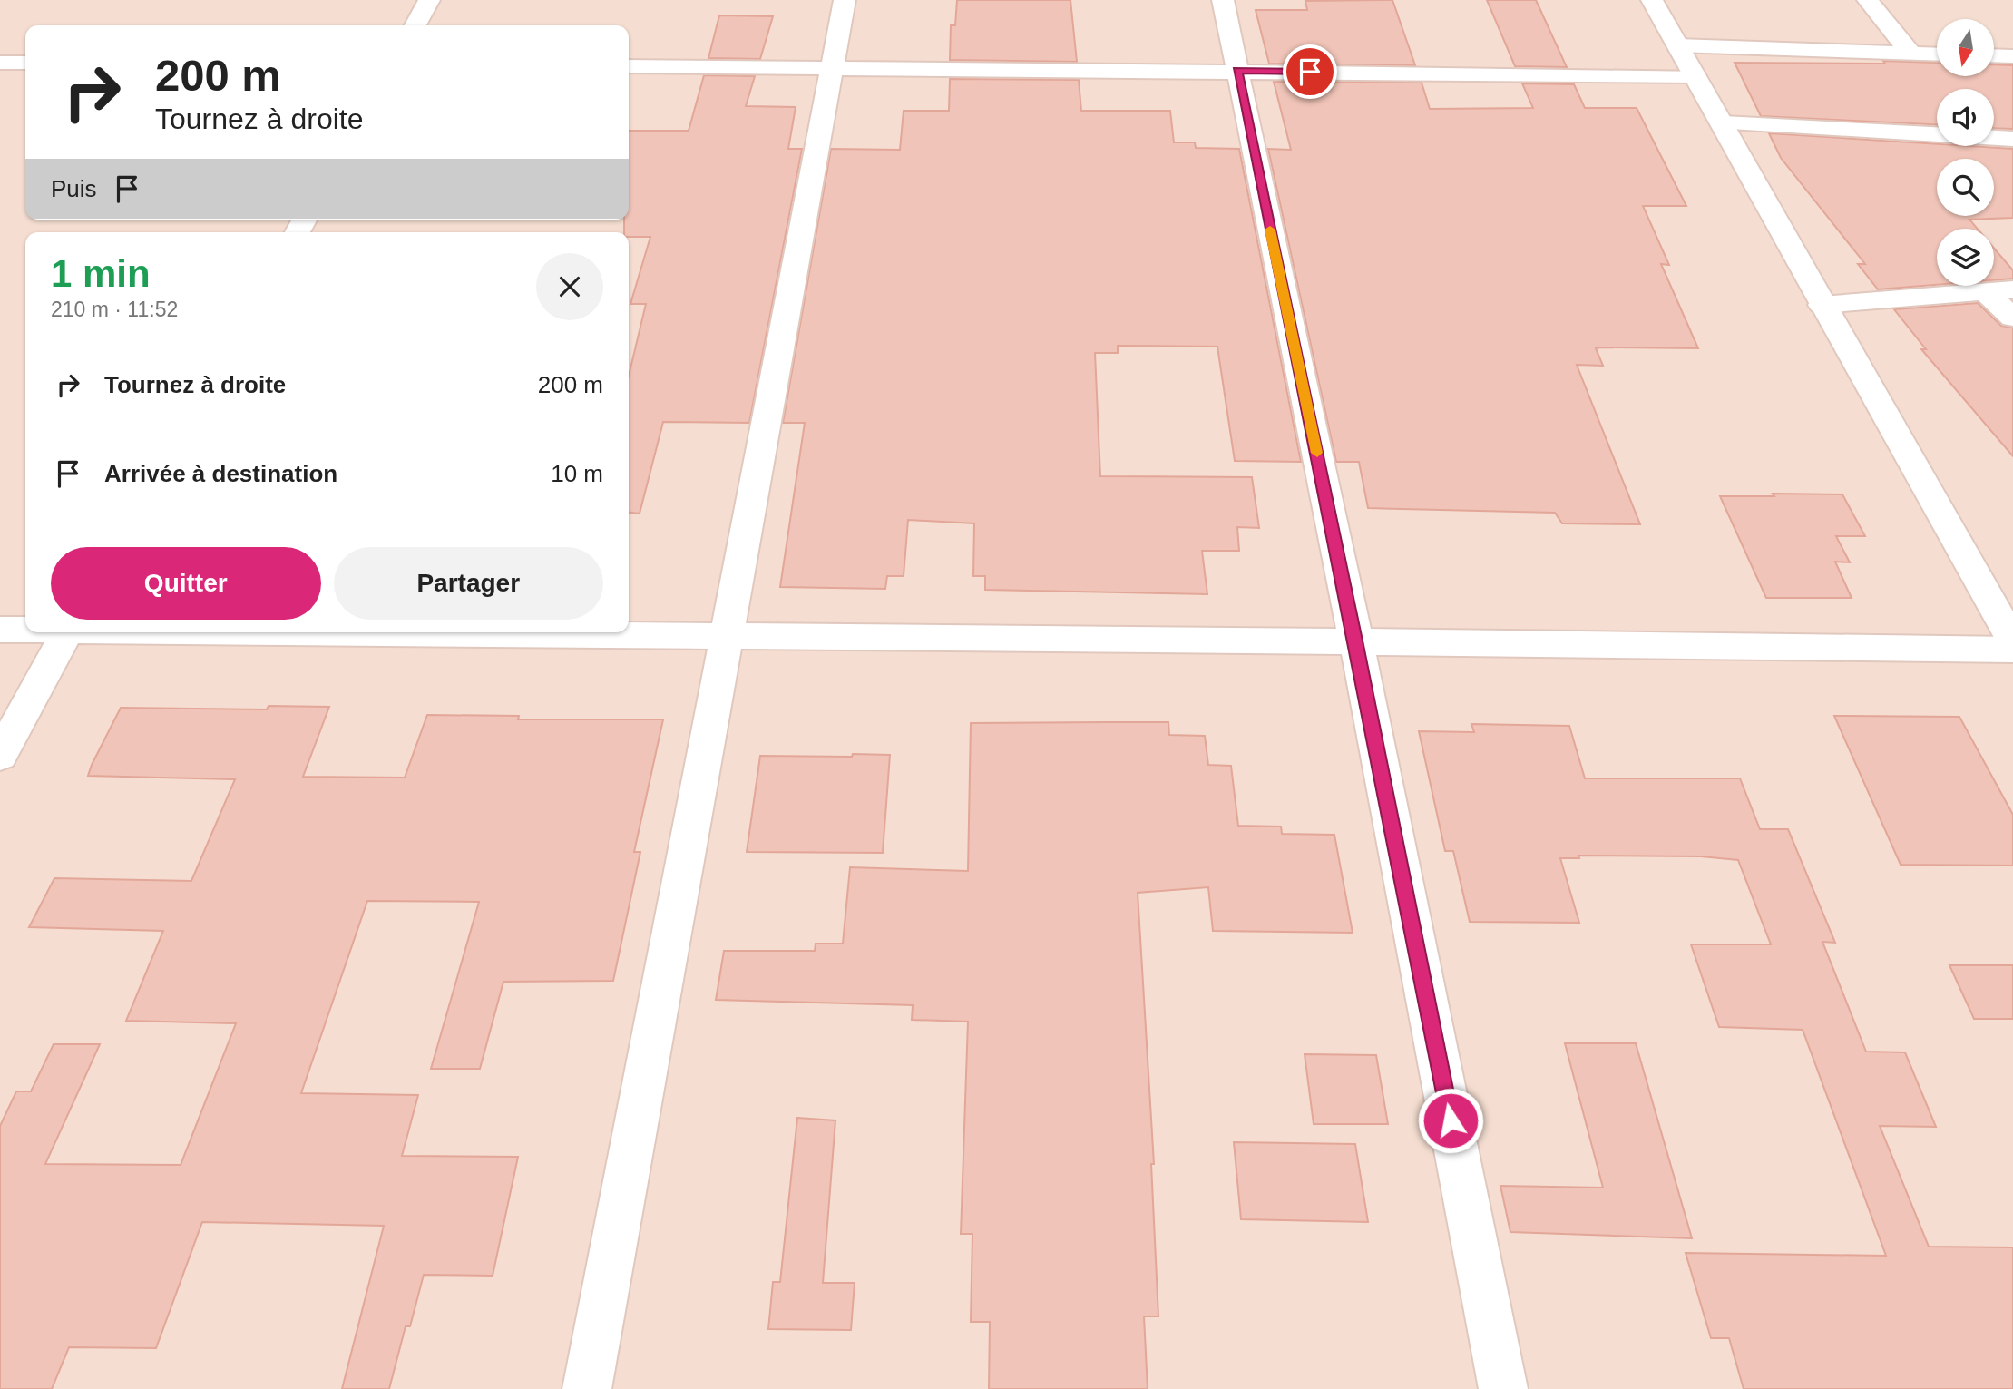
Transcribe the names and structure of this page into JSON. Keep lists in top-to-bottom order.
{
  "north": "bottom",
  "page": {
    "turn": ["200 m", "Tournez à droite"],
    "then": "Puis",
    "heading": ["1 min", "210 m · 11:52"],
    "list": [
      {
        "name": "Tournez à droite",
        "value": "200 m"
      },
      {
        "name": "Arrivée à destination",
        "value": "10 m"
      }
    ],
    "buttons": ["Quitter", "Partager"]
  }
}
